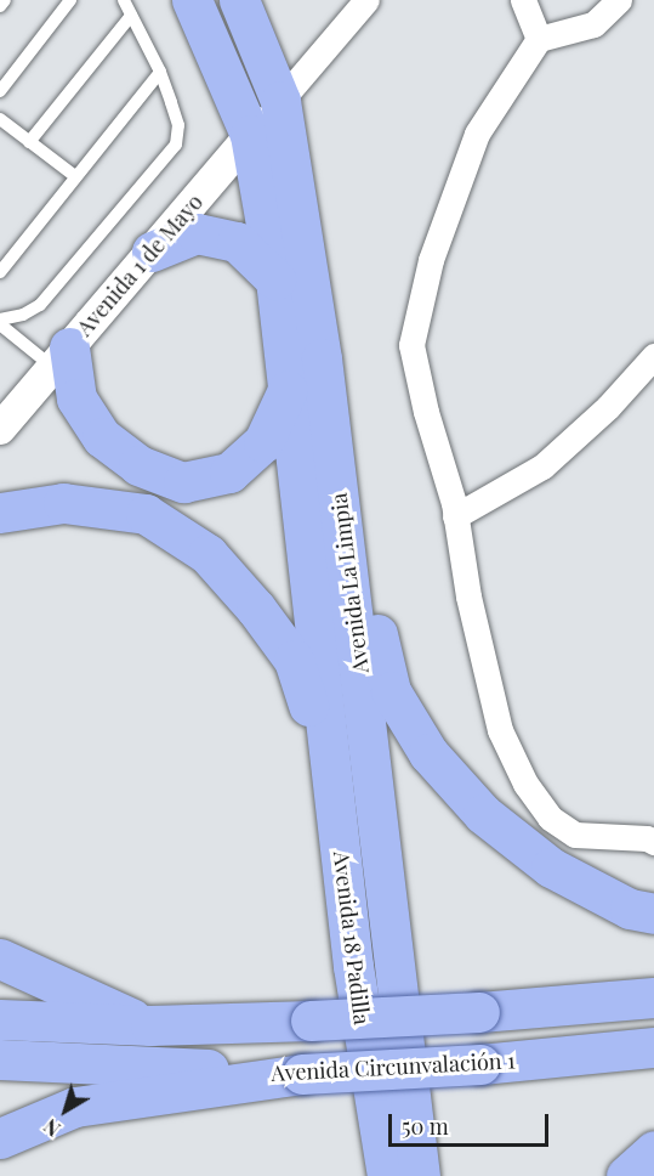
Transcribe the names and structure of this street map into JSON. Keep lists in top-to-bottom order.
{
  "streets": {
    "main road": ["Avenida La Limpia", "Avenida 18 Padilla", "Avenida Circunvalación 1"],
    "street": ["Avenida 1 de Mayo"]
  },
  "crossings": [
    ["Avenida 1 de Mayo", "Avenida La Limpia"],
    ["Avenida La Limpia", "Avenida 18 Padilla"]
  ],
  "scale_bar": "50 m",
  "north": "bottom left"
}
